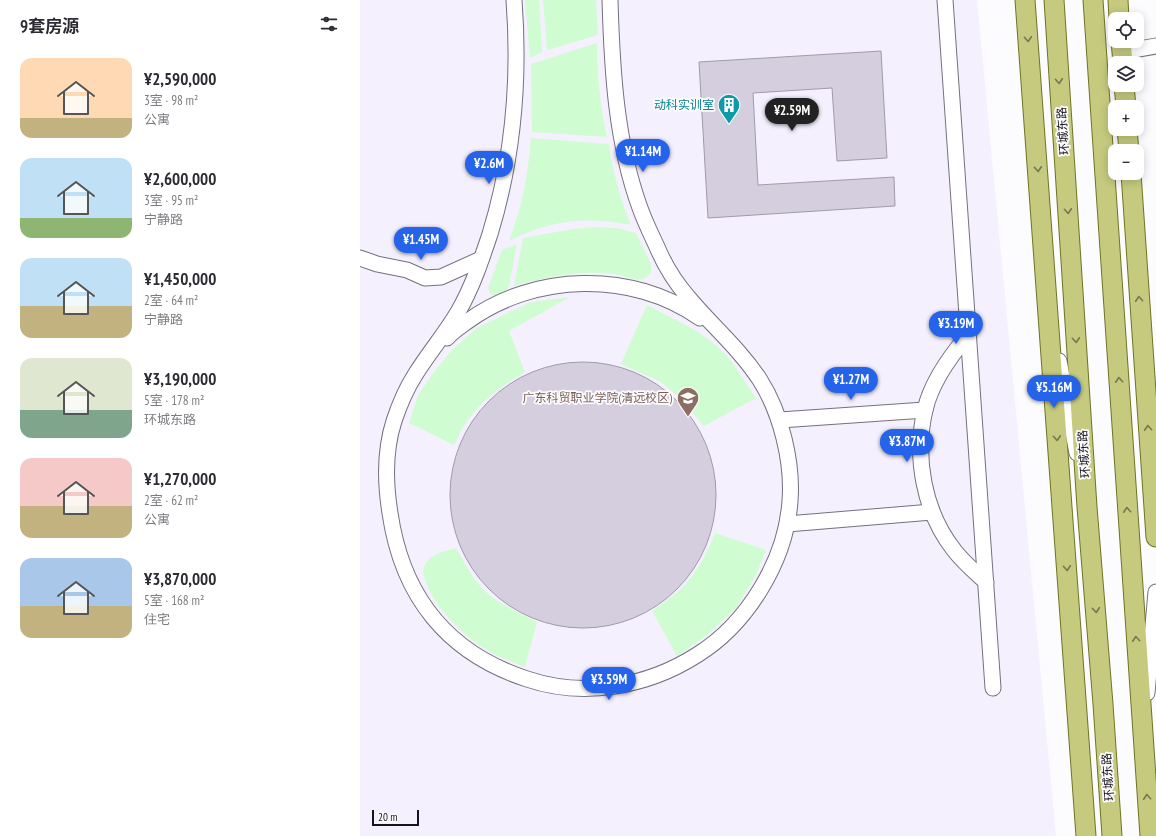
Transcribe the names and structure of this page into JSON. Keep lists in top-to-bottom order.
{
  "streets": {
    "main road": ["环城东路"]
  },
  "places": {
    "building": ["动科实训室"],
    "school or university": ["广东科贸职业学院(清远校区)"]
  },
  "scale_bar": "20 m",
  "page": {
    "heading": "9套房源",
    "map_buttons": ["+", "−"],
    "list": [
      {
        "name": "¥2,590,000",
        "note": "3室 · 98 m² · 公寓"
      },
      {
        "name": "¥2,600,000",
        "note": "3室 · 95 m² · 宁静路"
      },
      {
        "name": "¥1,450,000",
        "note": "2室 · 64 m² · 宁静路"
      },
      {
        "name": "¥3,190,000",
        "note": "5室 · 178 m² · 环城东路"
      },
      {
        "name": "¥1,270,000",
        "note": "2室 · 62 m² · 公寓"
      },
      {
        "name": "¥3,870,000",
        "note": "5室 · 168 m² · 住宅"
      }
    ],
    "price": [
      "¥2.59M",
      "¥1.14M",
      "¥2.6M",
      "¥1.45M",
      "¥3.19M",
      "¥1.27M",
      "¥5.16M",
      "¥3.87M",
      "¥3.59M"
    ],
    "scale": "20 m"
  }
}
